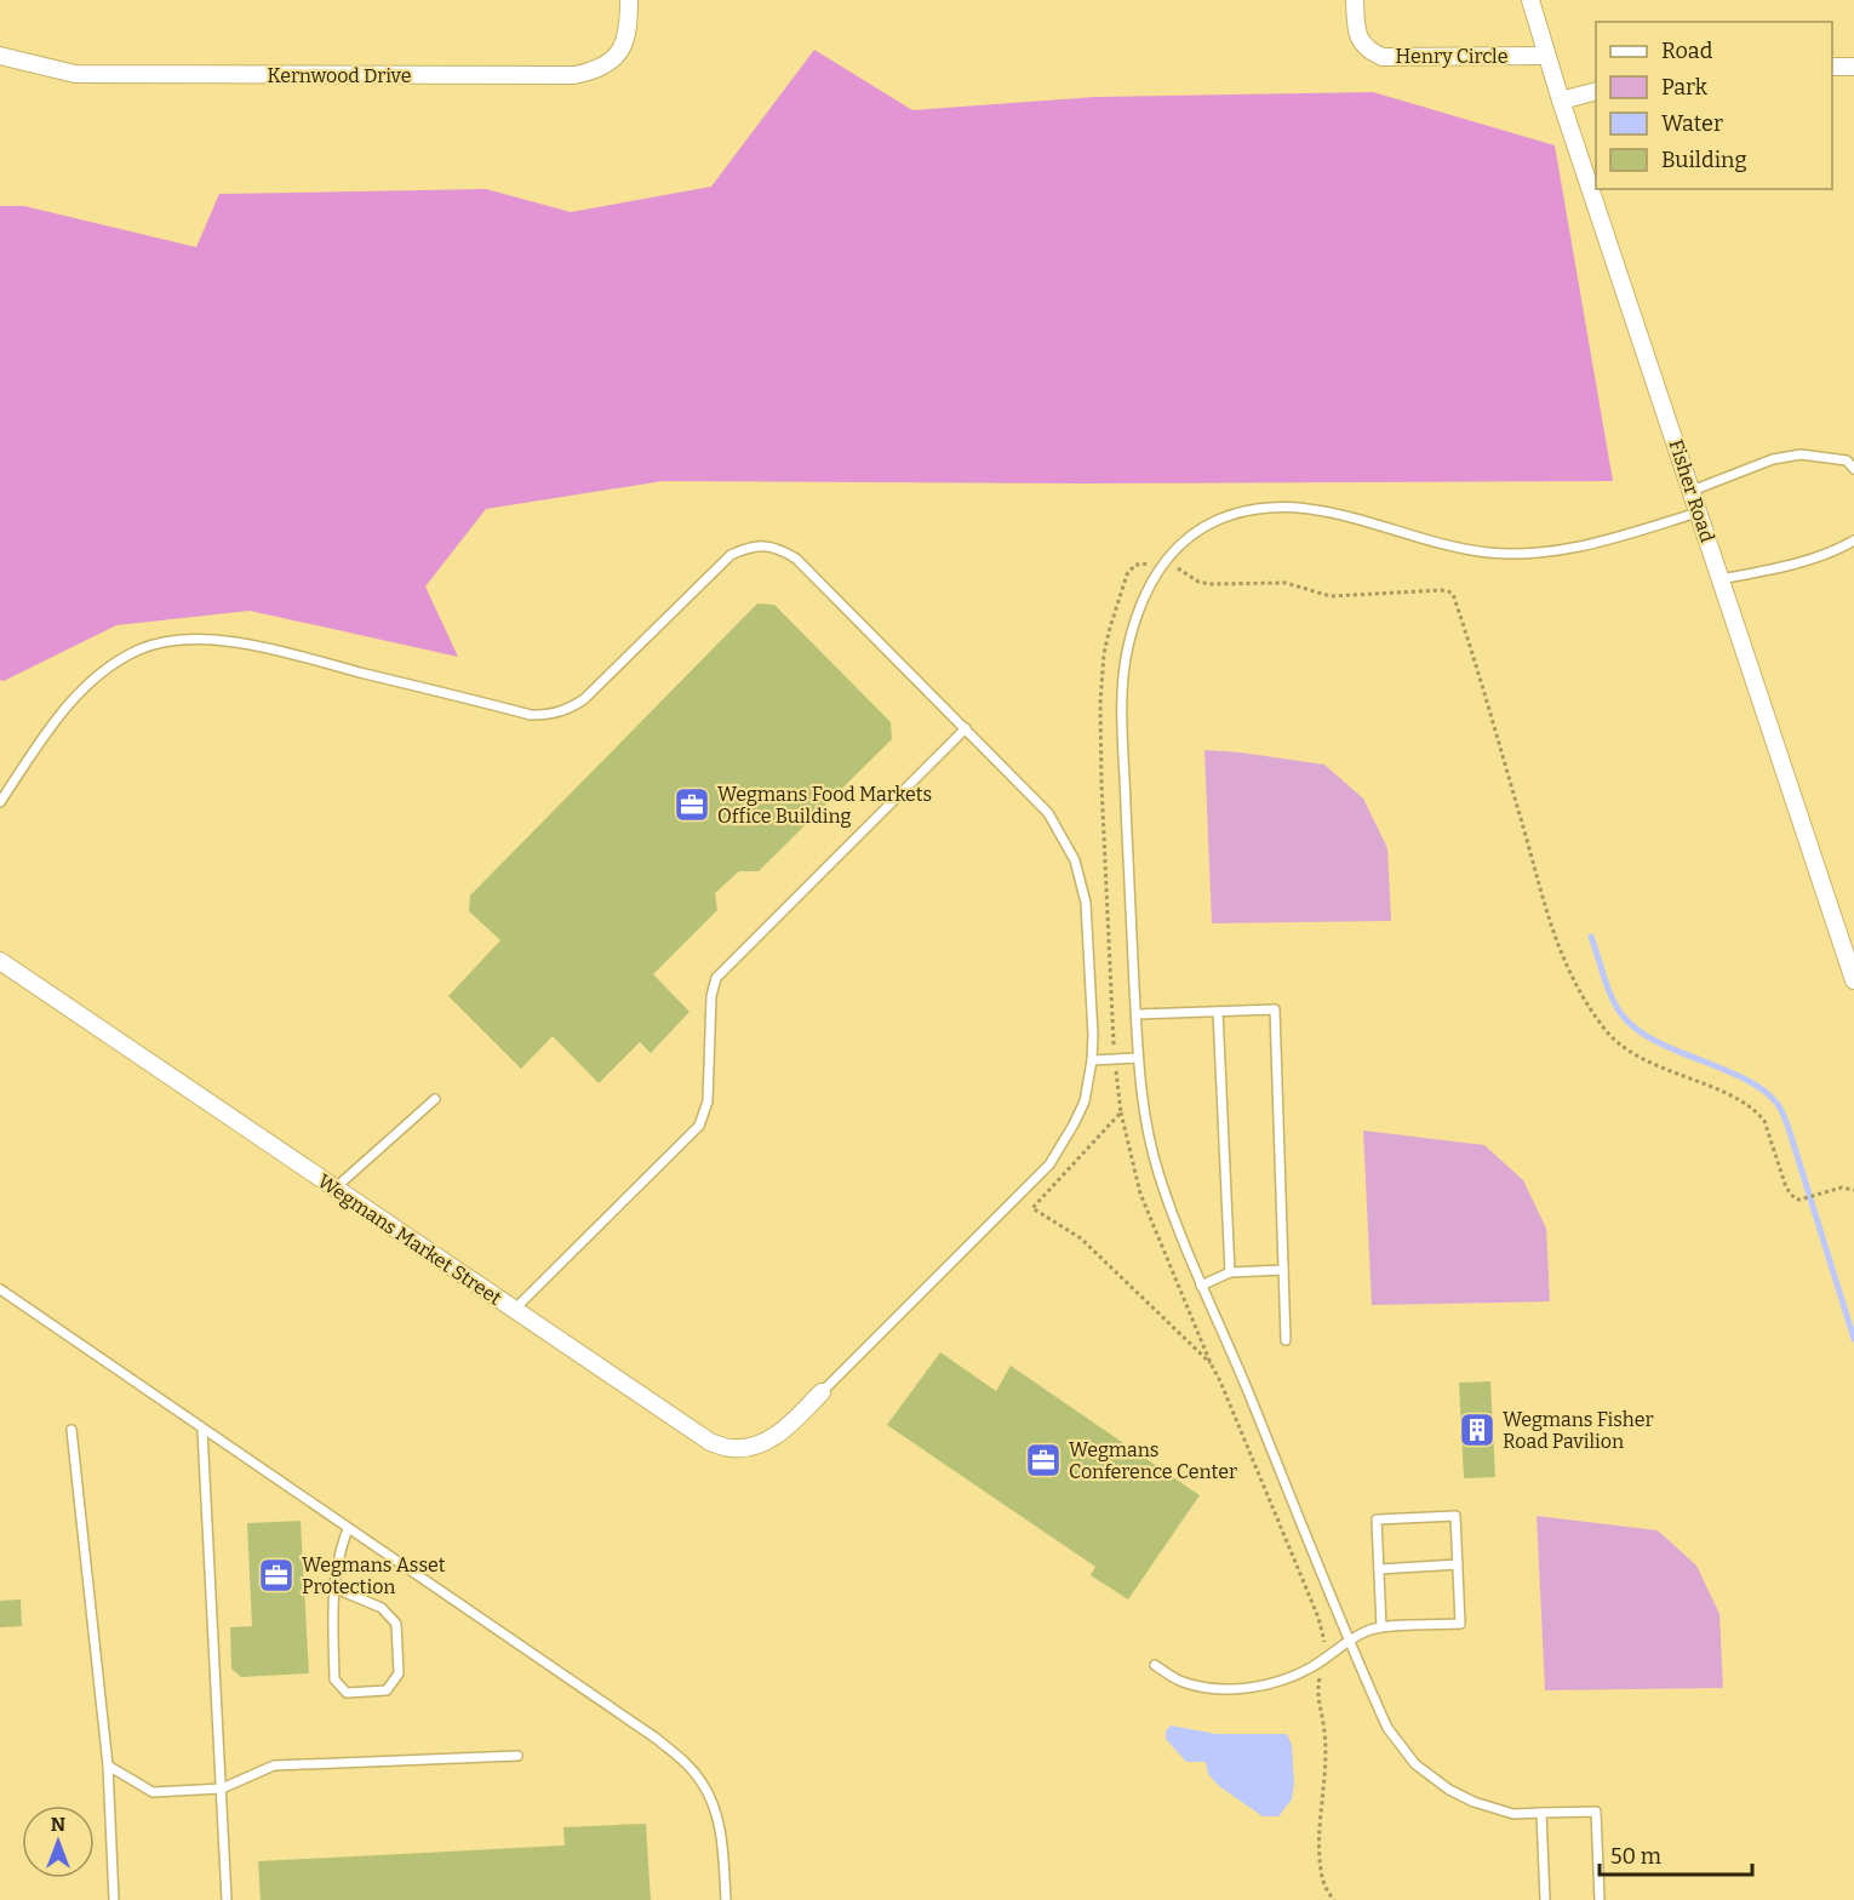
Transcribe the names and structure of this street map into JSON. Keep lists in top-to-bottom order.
{
  "streets": {
    "street": [
      "Henry Circle",
      "Kernwood Drive",
      "Fisher Road",
      "Wegmans Market Street"
    ]
  },
  "crossings": [
    ["Henry Circle", "Fisher Road"]
  ],
  "places": {
    "office": ["Wegmans Food Markets Office Building", "Wegmans Conference Center", "Wegmans Asset Protection"],
    "building": ["Wegmans Fisher Road Pavilion"]
  },
  "legend": [
    "Road",
    "Park",
    "Water",
    "Building"
  ],
  "scale_bar": "50 m",
  "north": "top"
}
